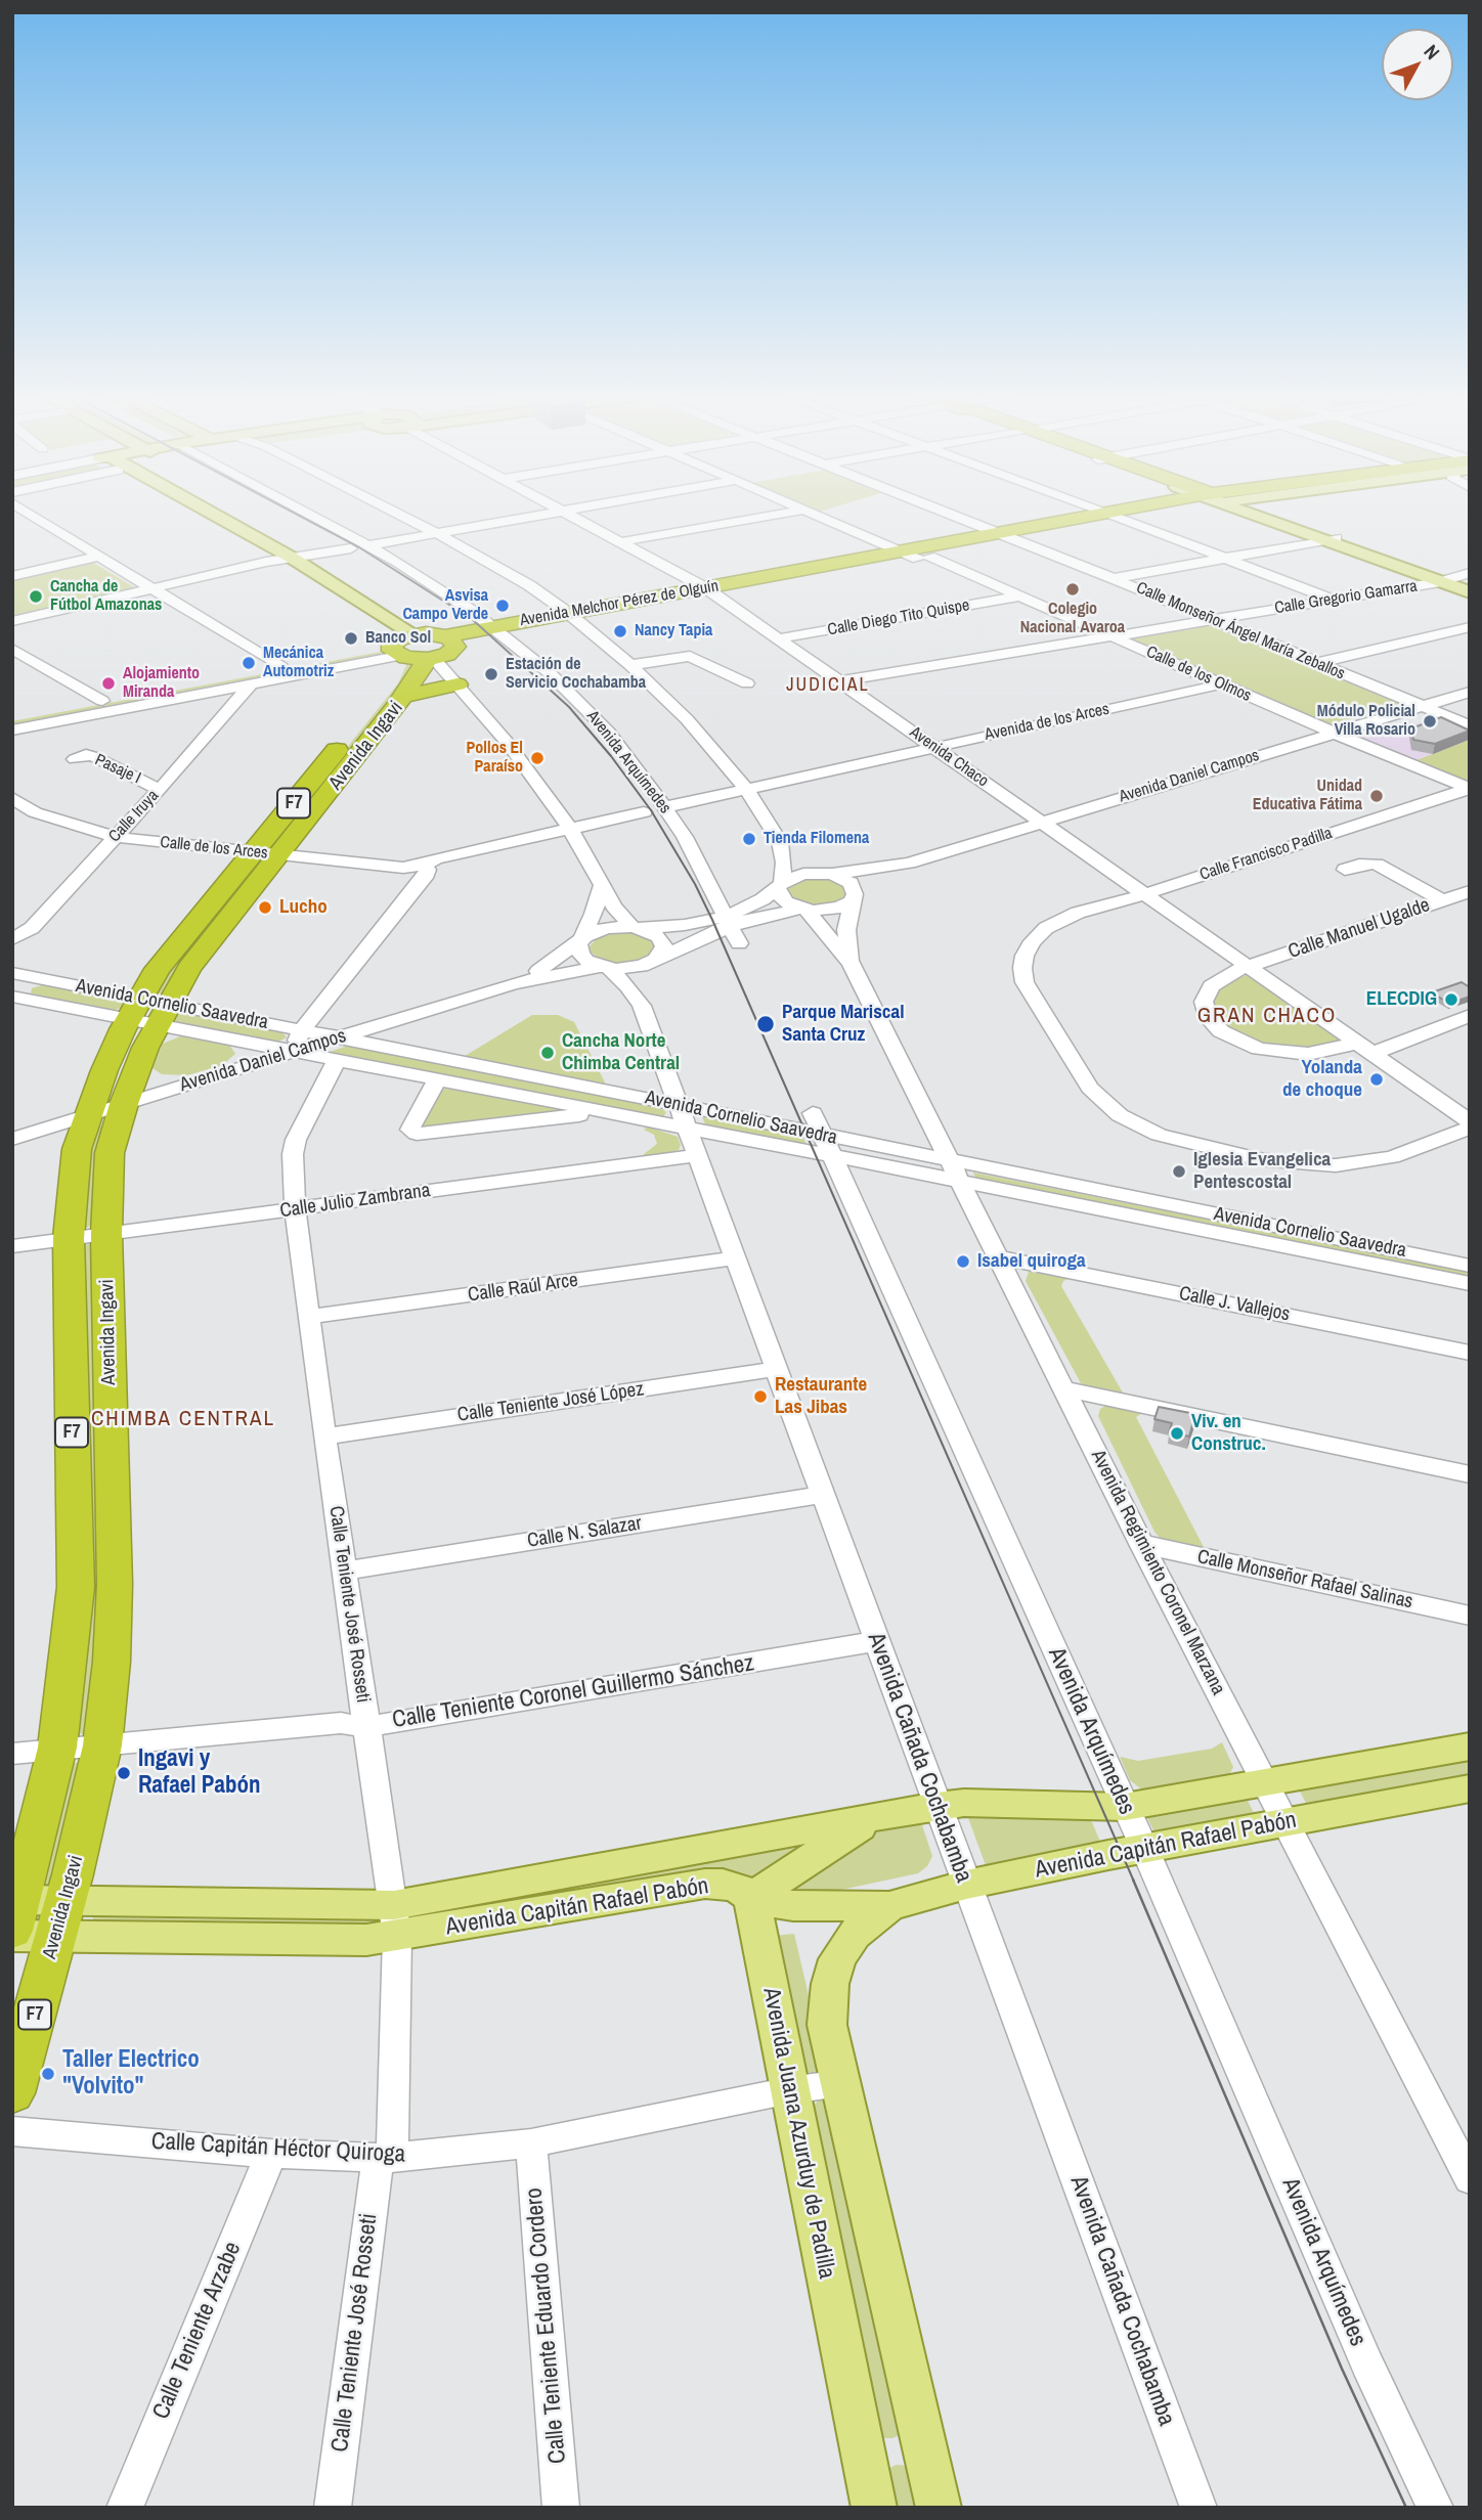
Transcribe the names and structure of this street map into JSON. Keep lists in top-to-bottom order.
{
  "streets": {
    "highway": ["Avenida Melchor Pérez de Olguín", "Avenida Ingavi", "F7"],
    "main road": ["Avenida Capitán Rafael Pabón", "Avenida Juana Azurduy de Padilla"],
    "street": [
      "Calle Gregorio Gamarra",
      "Calle Diego Tito Quispe",
      "Calle Monseñor Ángel María Zeballos",
      "Calle de los Olmos",
      "Avenida de los Arces",
      "Avenida Chaco",
      "Avenida Arquímedes",
      "Pasaje I",
      "Avenida Daniel Campos",
      "Calle Iruya",
      "Calle de los Arces",
      "Calle Francisco Padilla",
      "Calle Manuel Ugalde",
      "Avenida Cornelio Saavedra",
      "Calle Julio Zambrana",
      "Calle Raúl Arce",
      "Calle J. Vallejos",
      "Calle Teniente José López",
      "Calle N. Salazar",
      "Avenida Regimiento Coronel Marzana",
      "Calle Monseñor Rafael Salinas",
      "Calle Teniente José Rosseti",
      "Calle Teniente Coronel Guillermo Sánchez",
      "Avenida Cañada Cochabamba",
      "Calle Capitán Héctor Quiroga",
      "Calle Teniente Eduardo Cordero",
      "Calle Teniente Arzabe"
    ]
  },
  "crossings": [
    ["Calle Gregorio Gamarra", "Calle Monseñor Ángel María Zeballos"],
    ["Calle Gregorio Gamarra", "Calle de los Olmos"],
    ["Calle Gregorio Gamarra", "Avenida Chaco"],
    ["Avenida Melchor Pérez de Olguín", "Calle Monseñor Ángel María Zeballos"],
    ["Avenida Melchor Pérez de Olguín", "Calle de los Olmos"],
    ["Avenida Melchor Pérez de Olguín", "Avenida Chaco"],
    ["Avenida Melchor Pérez de Olguín", "Avenida Arquímedes"],
    ["Calle Diego Tito Quispe", "Calle de los Olmos"],
    ["Calle Diego Tito Quispe", "Avenida Chaco"],
    ["Calle Monseñor Ángel María Zeballos", "Avenida Daniel Campos"],
    ["Calle de los Olmos", "Avenida de los Arces"],
    ["Calle de los Olmos", "Avenida Daniel Campos"],
    ["Calle de los Olmos", "Calle Francisco Padilla"],
    ["Avenida de los Arces", "Avenida Chaco"],
    ["Avenida de los Arces", "Avenida Arquímedes"],
    ["Avenida Ingavi", "Avenida Daniel Campos"],
    ["Avenida Ingavi", "Calle de los Arces"],
    ["Avenida Ingavi", "Avenida Cornelio Saavedra"],
    ["Avenida Ingavi", "Calle Julio Zambrana"],
    ["Avenida Ingavi", "Calle Teniente Coronel Guillermo Sánchez"],
    ["Avenida Ingavi", "Avenida Capitán Rafael Pabón"],
    ["Avenida Chaco", "Avenida Daniel Campos"],
    ["Avenida Chaco", "Calle Francisco Padilla"],
    ["Avenida Chaco", "Calle Manuel Ugalde"],
    ["Avenida Arquímedes", "Avenida Cornelio Saavedra"],
    ["Avenida Arquímedes", "Avenida Capitán Rafael Pabón"],
    ["Pasaje I", "Calle Iruya"],
    ["Avenida Daniel Campos", "Avenida Cornelio Saavedra"],
    ["Avenida Daniel Campos", "Avenida Regimiento Coronel Marzana"],
    ["Avenida Daniel Campos", "Avenida Cañada Cochabamba"],
    ["Calle Iruya", "Calle de los Arces"],
    ["Avenida Cornelio Saavedra", "Avenida Regimiento Coronel Marzana"],
    ["Avenida Cornelio Saavedra", "Calle Teniente José Rosseti"],
    ["Avenida Cornelio Saavedra", "Avenida Cañada Cochabamba"],
    ["Calle Julio Zambrana", "Calle Teniente José Rosseti"],
    ["Calle Julio Zambrana", "Avenida Cañada Cochabamba"],
    ["Calle Raúl Arce", "Calle Teniente José Rosseti"],
    ["Calle Raúl Arce", "Avenida Cañada Cochabamba"],
    ["Calle J. Vallejos", "Avenida Regimiento Coronel Marzana"],
    ["Calle Teniente José López", "Calle Teniente José Rosseti"],
    ["Calle Teniente José López", "Avenida Cañada Cochabamba"],
    ["Calle N. Salazar", "Calle Teniente José Rosseti"],
    ["Calle N. Salazar", "Avenida Cañada Cochabamba"],
    ["Avenida Regimiento Coronel Marzana", "Calle Monseñor Rafael Salinas"],
    ["Avenida Regimiento Coronel Marzana", "Avenida Capitán Rafael Pabón"],
    ["Calle Teniente José Rosseti", "Calle Teniente Coronel Guillermo Sánchez"],
    ["Calle Teniente José Rosseti", "Avenida Capitán Rafael Pabón"],
    ["Calle Teniente José Rosseti", "Calle Capitán Héctor Quiroga"],
    ["Calle Teniente Coronel Guillermo Sánchez", "Avenida Cañada Cochabamba"],
    ["Avenida Cañada Cochabamba", "Avenida Capitán Rafael Pabón"],
    ["Avenida Capitán Rafael Pabón", "Avenida Juana Azurduy de Padilla"],
    ["Avenida Juana Azurduy de Padilla", "Calle Capitán Héctor Quiroga"],
    ["Calle Capitán Héctor Quiroga", "Calle Teniente Eduardo Cordero"],
    ["Calle Capitán Héctor Quiroga", "Calle Teniente Arzabe"]
  ],
  "districts": ["JUDICIAL", "GRAN CHACO", "CHIMBA CENTRAL"],
  "places": [
    "Colegio Nacional Avaroa",
    "Cancha de Fútbol Amazonas",
    "Asvisa Campo Verde",
    "Nancy Tapia",
    "Banco Sol",
    "Mecánica Automotriz",
    "Estación de Servicio Cochabamba",
    "Alojamiento Miranda",
    "Módulo Policial Villa Rosario",
    "Pollos El Paraíso",
    "Unidad Educativa Fátima",
    "Tienda Filomena",
    "Lucho",
    "ELECDIG",
    "Parque Mariscal Santa Cruz",
    "Cancha Norte Chimba Central",
    "Yolanda de choque",
    "Iglesia Evangelica Pentescostal",
    "Isabel quiroga",
    "Restaurante Las Jibas",
    "Viv. en Construc.",
    "Ingavi y Rafael Pabón",
    "Taller Electrico \"Volvito\""
  ],
  "north": "top right"
}
